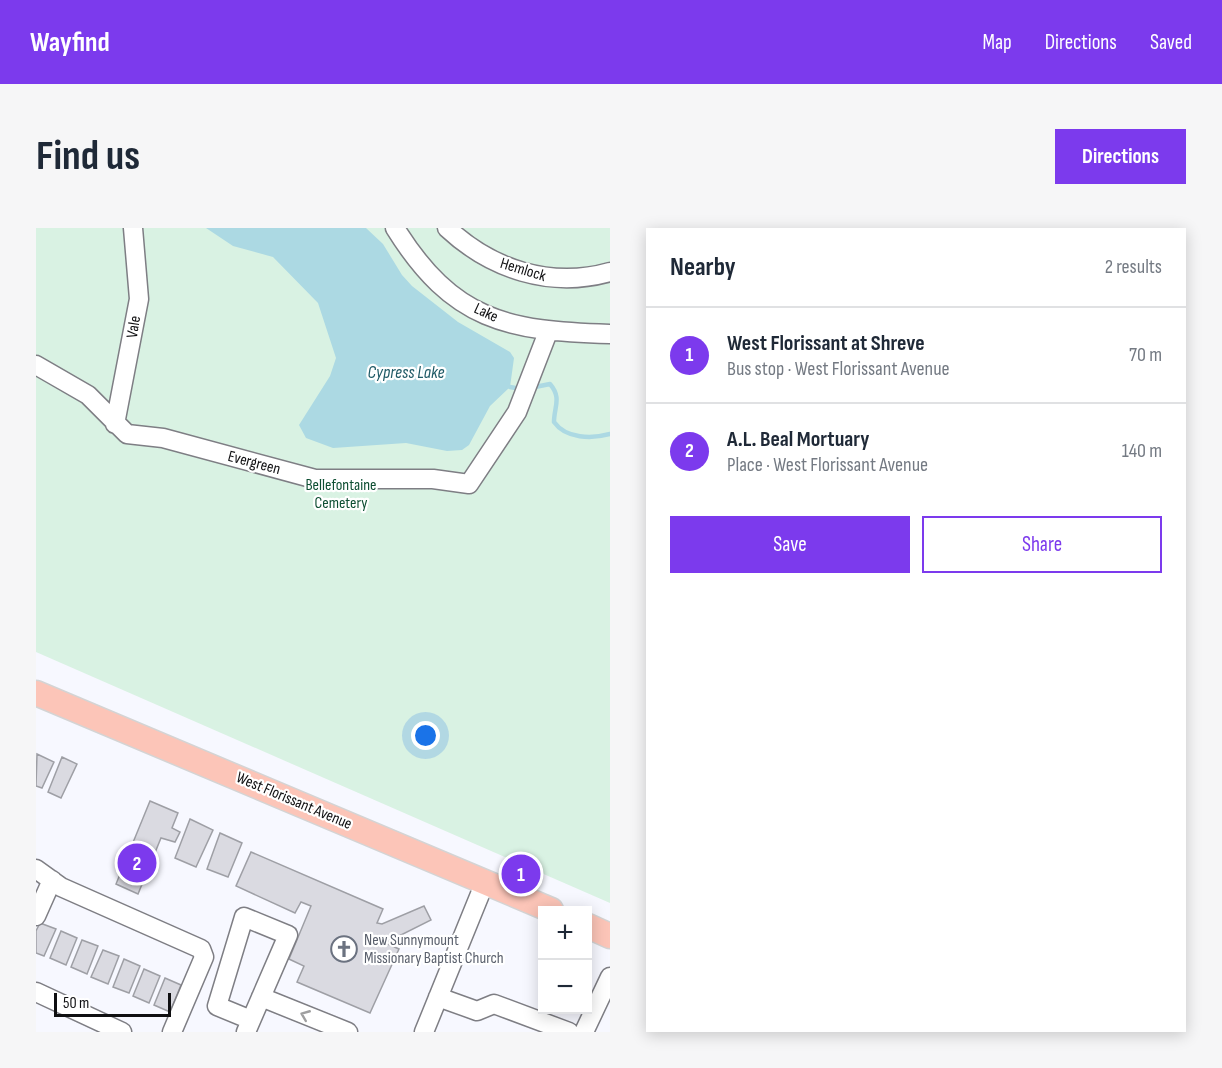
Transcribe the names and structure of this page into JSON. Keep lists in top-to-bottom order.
{
  "streets": {
    "main road": ["West Florissant Avenue"],
    "street": [
      "Hemlock",
      "Lake",
      "Vale",
      "Evergreen"
    ]
  },
  "crossings": [
    ["Lake", "Evergreen"],
    ["Vale", "Evergreen"]
  ],
  "water": ["Cypress Lake"],
  "parks": ["Bellefontaine Cemetery"],
  "places": {
    "church": ["New Sunnymount Missionary Baptist Church"]
  },
  "scale_bar": "50 m",
  "page": {
    "header": "Wayfind",
    "nav": ["Map", "Directions", "Saved"],
    "buttons": [
      "Directions",
      ["Save", "Share"]
    ],
    "title": "Find us",
    "heading": ["Nearby", "2 results"],
    "list": [
      {
        "mark": "1",
        "name": "West Florissant at Shreve",
        "note": "Bus stop · West Florissant Avenue",
        "value": "70 m"
      },
      {
        "mark": "2",
        "name": "A.L. Beal Mortuary",
        "note": "Place · West Florissant Avenue",
        "value": "140 m"
      }
    ],
    "pins": ["2", "1"],
    "map_buttons": ["+", "−"],
    "scale": "50 m"
  }
}
